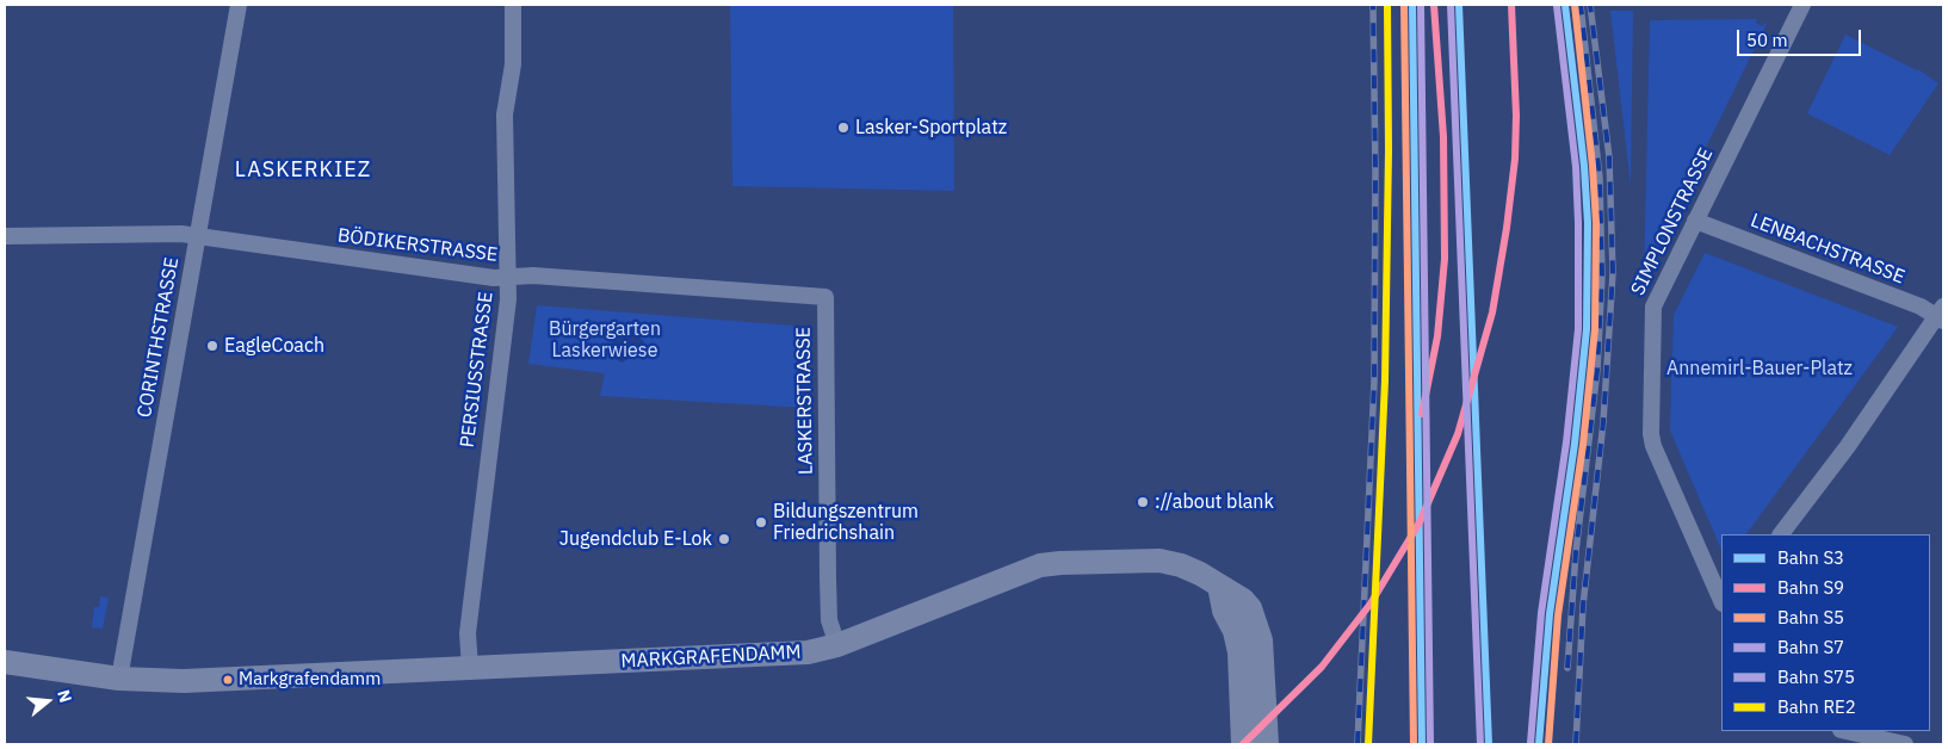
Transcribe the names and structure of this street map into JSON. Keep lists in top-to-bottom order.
{
  "streets": {
    "main road": ["MARKGRAFENDAMM"],
    "street": [
      "SIMPLONSTRASSE",
      "BÖDIKERSTRASSE",
      "LENBACHSTRASSE",
      "CORINTHSTRASSE",
      "PERSIUSSTRASSE",
      "LASKERSTRASSE"
    ]
  },
  "crossings": [
    ["SIMPLONSTRASSE", "LENBACHSTRASSE"],
    ["BÖDIKERSTRASSE", "CORINTHSTRASSE"],
    ["BÖDIKERSTRASSE", "PERSIUSSTRASSE"],
    ["BÖDIKERSTRASSE", "LASKERSTRASSE"],
    ["CORINTHSTRASSE", "MARKGRAFENDAMM"],
    ["PERSIUSSTRASSE", "MARKGRAFENDAMM"],
    ["LASKERSTRASSE", "MARKGRAFENDAMM"]
  ],
  "districts": ["LASKERKIEZ"],
  "parks": ["Bürgergarten Laskerwiese", "Annemirl-Bauer-Platz"],
  "places": [
    "Lasker-Sportplatz",
    "EagleCoach",
    "://about blank",
    "Bildungszentrum Friedrichshain",
    "Jugendclub E-Lok",
    "Markgrafendamm"
  ],
  "lines": [
    "rail line S3",
    "rail line S9",
    "rail line S5",
    "rail line S7",
    "rail line S75",
    "rail line RE2"
  ],
  "legend": [
    "Bahn S3",
    "Bahn S9",
    "Bahn S5",
    "Bahn S7",
    "Bahn S75",
    "Bahn RE2"
  ],
  "scale_bar": "50 m",
  "north": "right"
}
